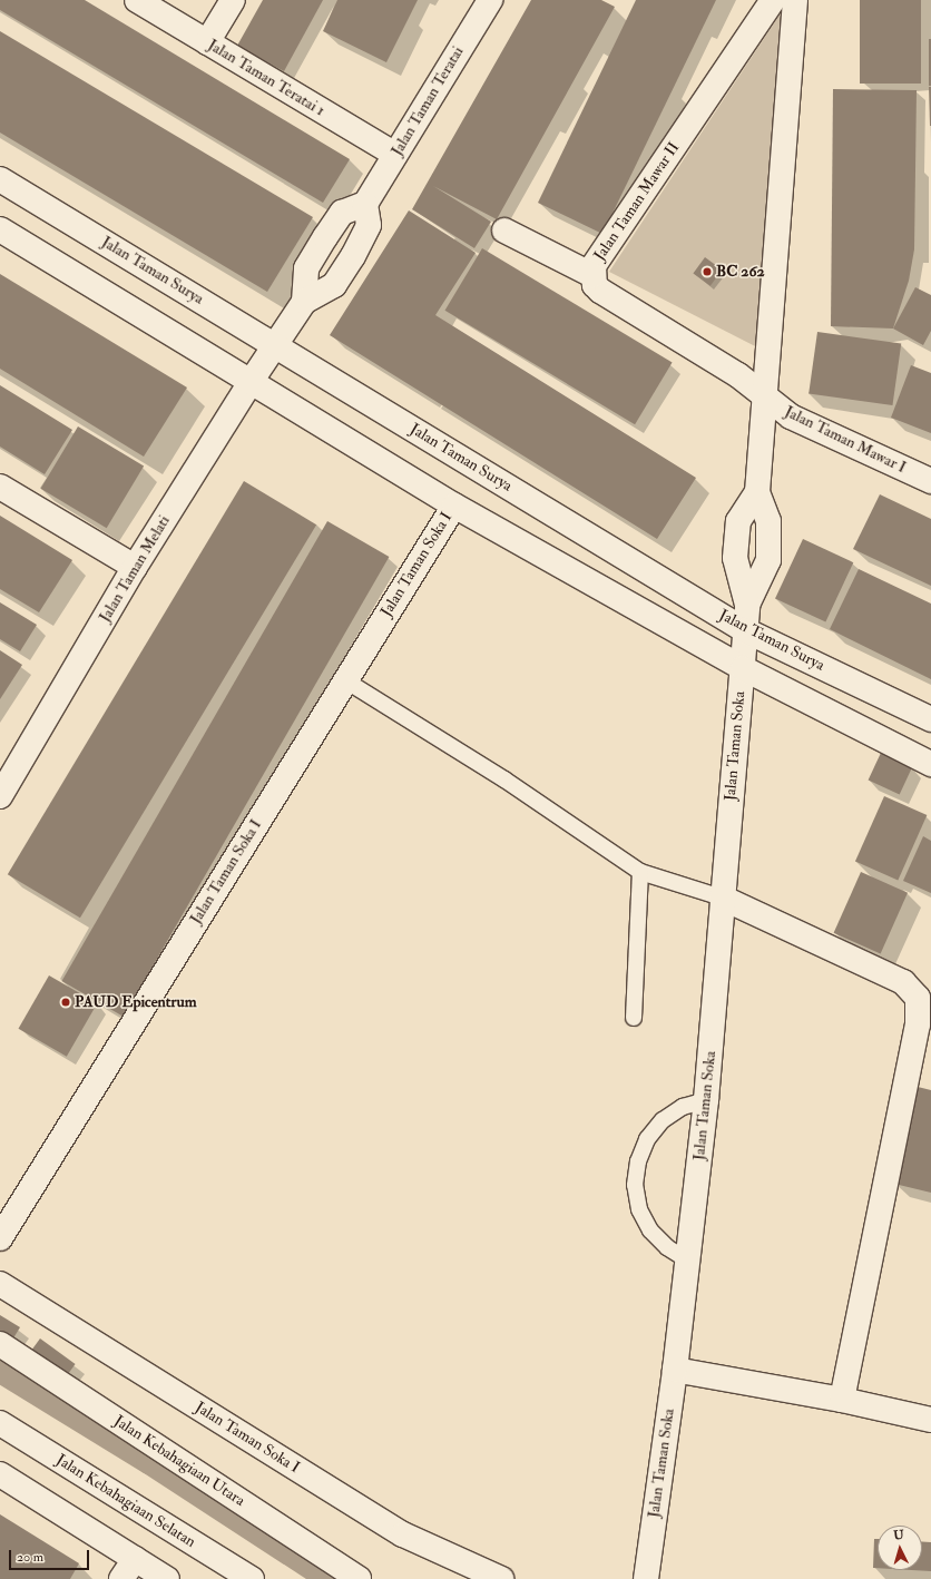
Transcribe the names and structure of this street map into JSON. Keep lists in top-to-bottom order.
{
  "streets": {
    "street": [
      "Jalan Taman Teratai 1",
      "Jalan Taman Teratai",
      "Jalan Taman Mawar II",
      "Jalan Taman Surya",
      "Jalan Taman Mawar I",
      "Jalan Taman Soka I",
      "Jalan Taman Melati",
      "Jalan Taman Soka",
      "Jalan Kebahagiaan Utara",
      "Jalan Kebahagiaan Selatan"
    ]
  },
  "crossings": [
    ["Jalan Taman Teratai 1", "Jalan Taman Teratai"],
    ["Jalan Taman Mawar II", "Jalan Taman Mawar I"],
    ["Jalan Taman Surya", "Jalan Taman Melati"],
    ["Jalan Taman Surya", "Jalan Taman Soka"]
  ],
  "places": ["BC 262", "PAUD Epicentrum"],
  "scale_bar": "20 m",
  "north": "top"
}
